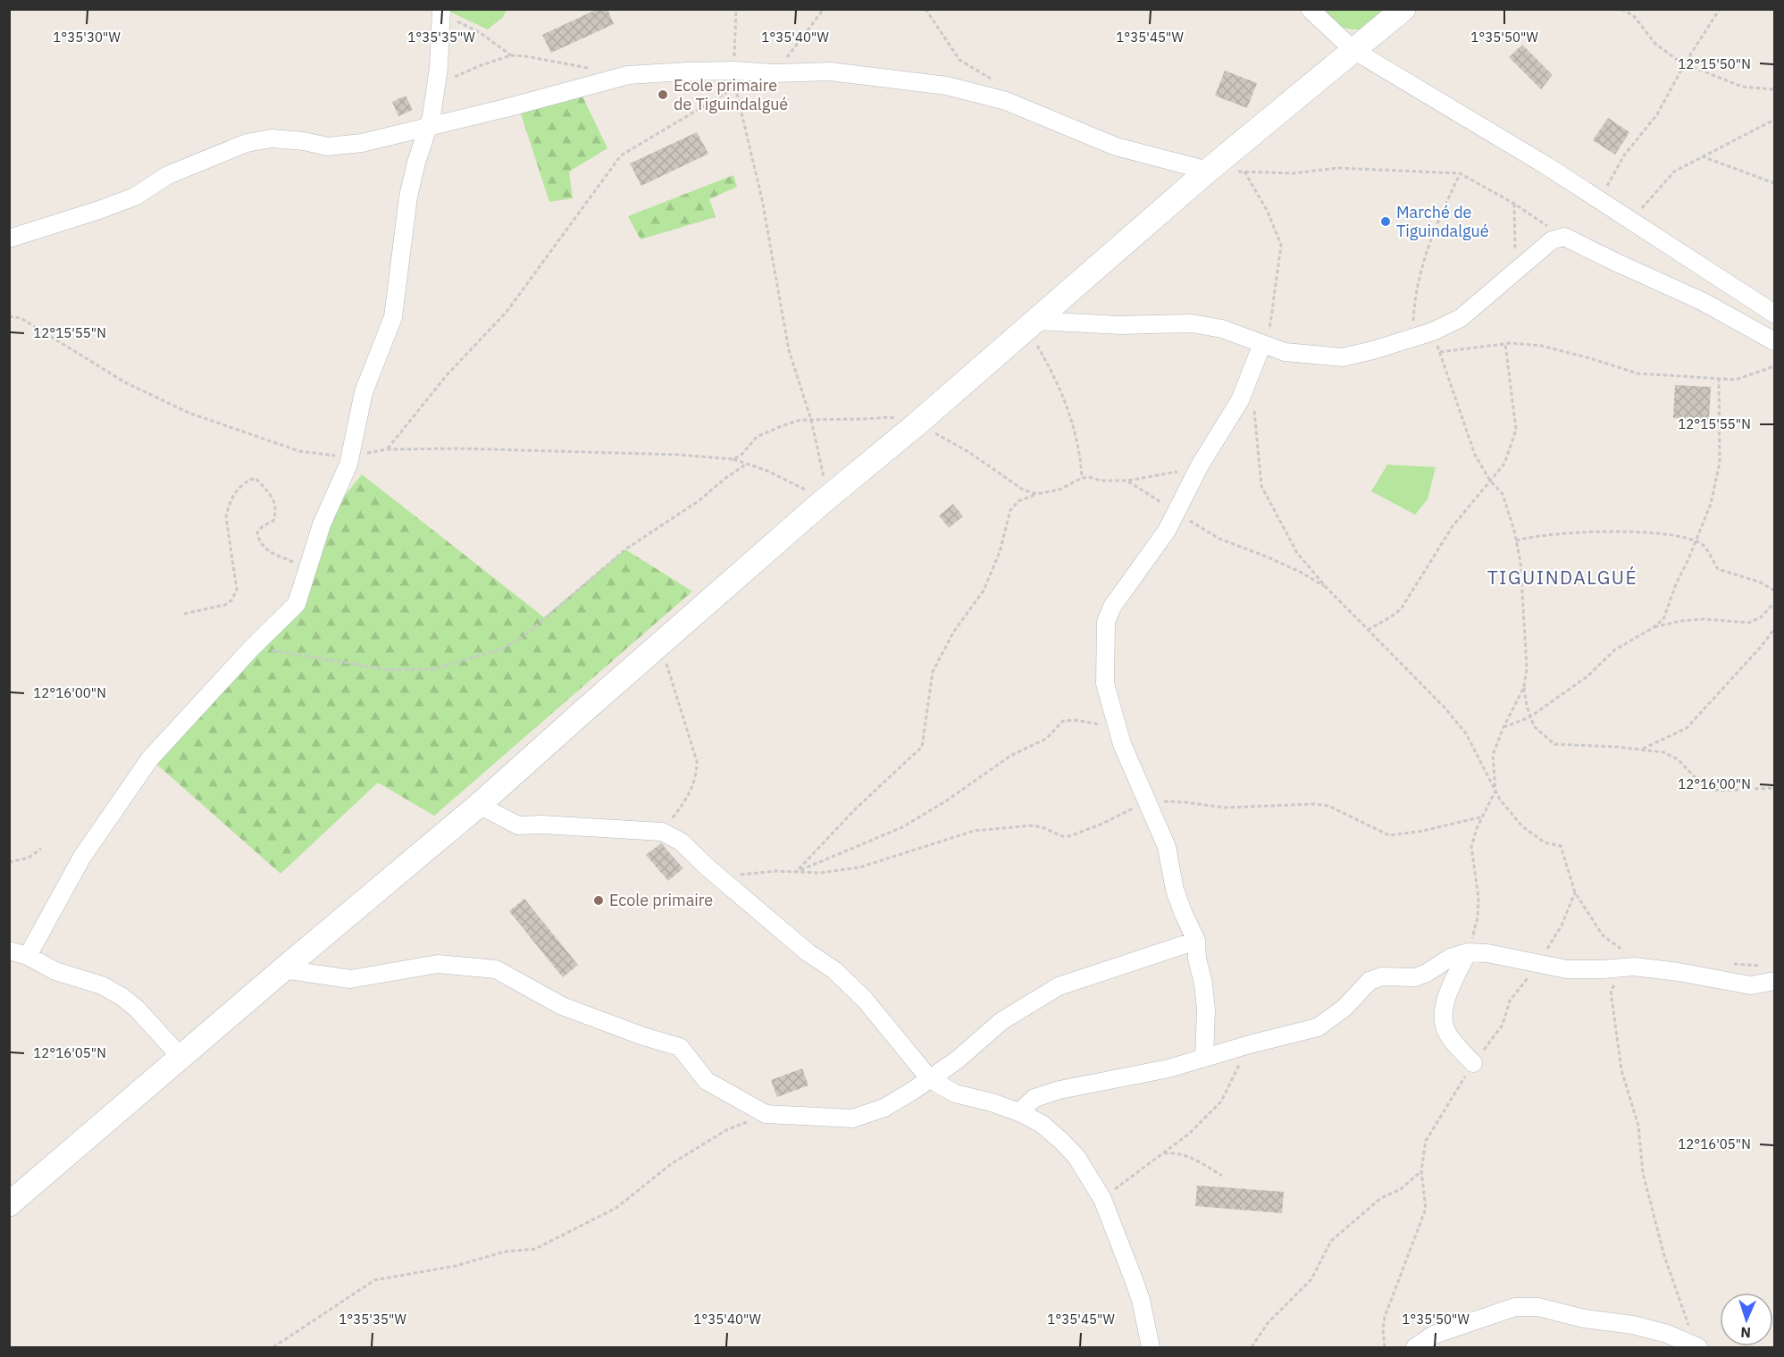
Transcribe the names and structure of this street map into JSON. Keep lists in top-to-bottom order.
{
  "districts": ["TIGUINDALGUÉ"],
  "places": ["Ecole primaire de Tiguindalgué", "Marché de Tiguindalgué", "Ecole primaire"],
  "north": "bottom",
  "coordinates": [
    "1°35'30\"W",
    "1°35'35\"W",
    "1°35'40\"W",
    "1°35'45\"W",
    "1°35'50\"W",
    "12°15'50\"N",
    "12°15'55\"N",
    "12°16'00\"N",
    "12°16'05\"N"
  ]
}
